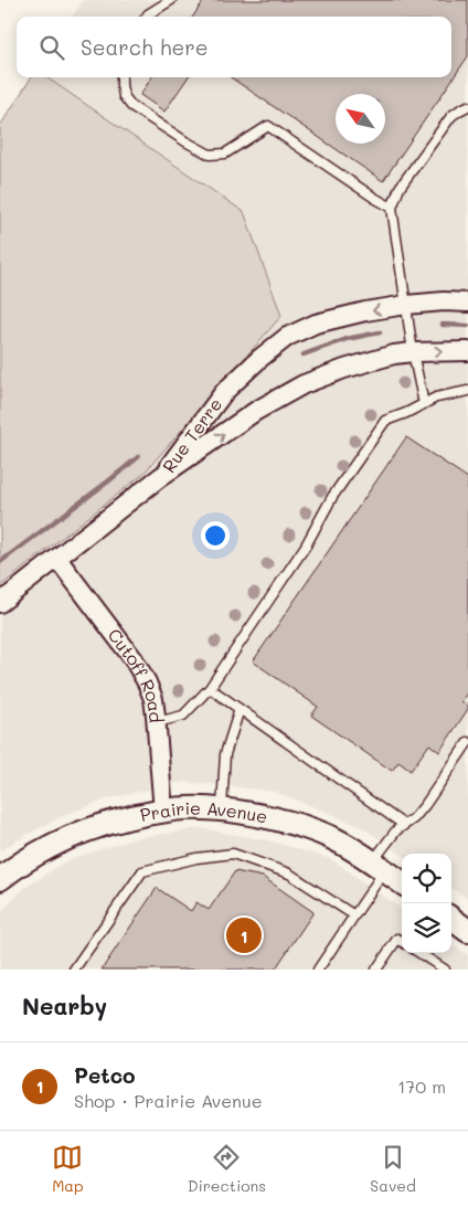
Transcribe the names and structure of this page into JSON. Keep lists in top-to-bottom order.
{
  "streets": {
    "street": ["Rue Terre", "Cutoff Road", "Prairie Avenue"]
  },
  "crossings": [
    ["Cutoff Road", "Prairie Avenue"]
  ],
  "north": "top left",
  "page": {
    "search": "Search here",
    "pins": "1",
    "heading": "Nearby",
    "list": [
      {
        "mark": "1",
        "name": "Petco",
        "note": "Shop · Prairie Avenue",
        "value": "170 m"
      }
    ],
    "nav": ["Map", "Directions", "Saved"]
  }
}
